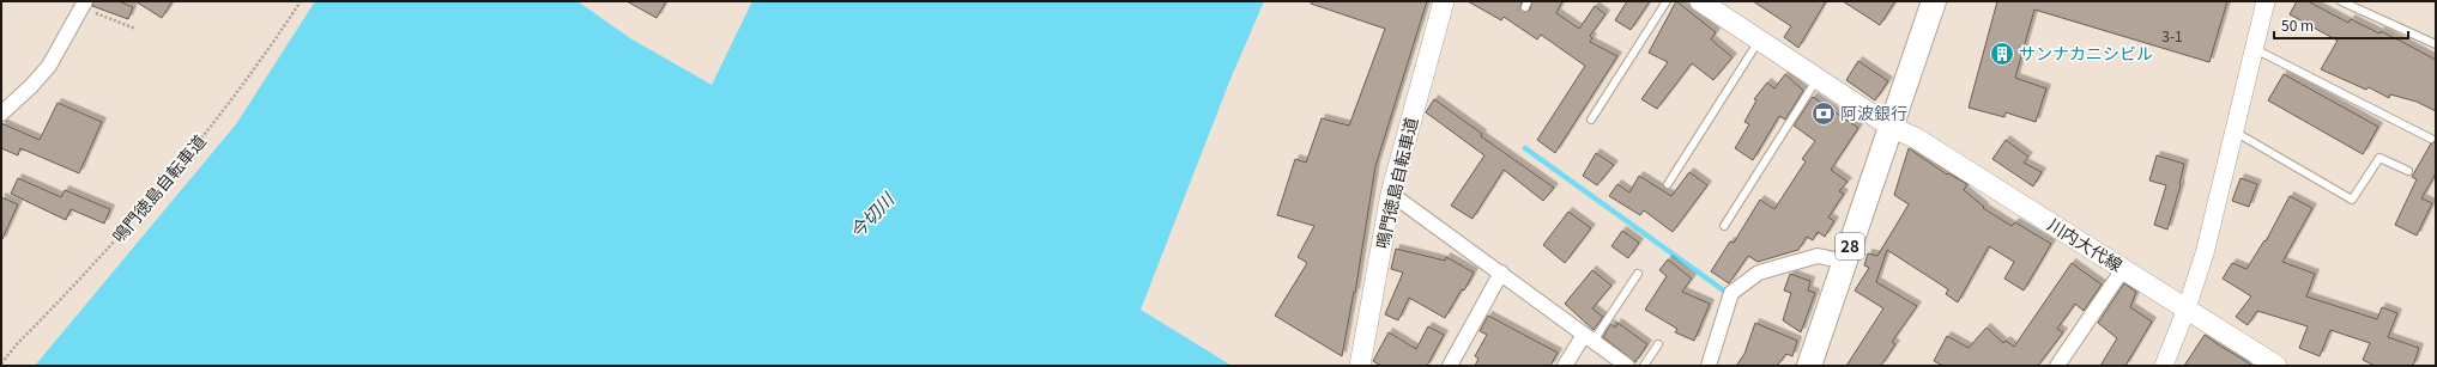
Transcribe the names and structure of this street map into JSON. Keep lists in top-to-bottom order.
{
  "streets": {
    "highway": ["28"],
    "main road": ["鳴門徳島自転車道", "川内大代線"]
  },
  "crossings": [
    ["川内大代線", "28"]
  ],
  "water": ["今切川"],
  "places": {
    "building": ["サンナカニシビル"],
    "bank": ["阿波銀行"]
  },
  "house_numbers": ["3-1"],
  "scale_bar": "50 m"
}
